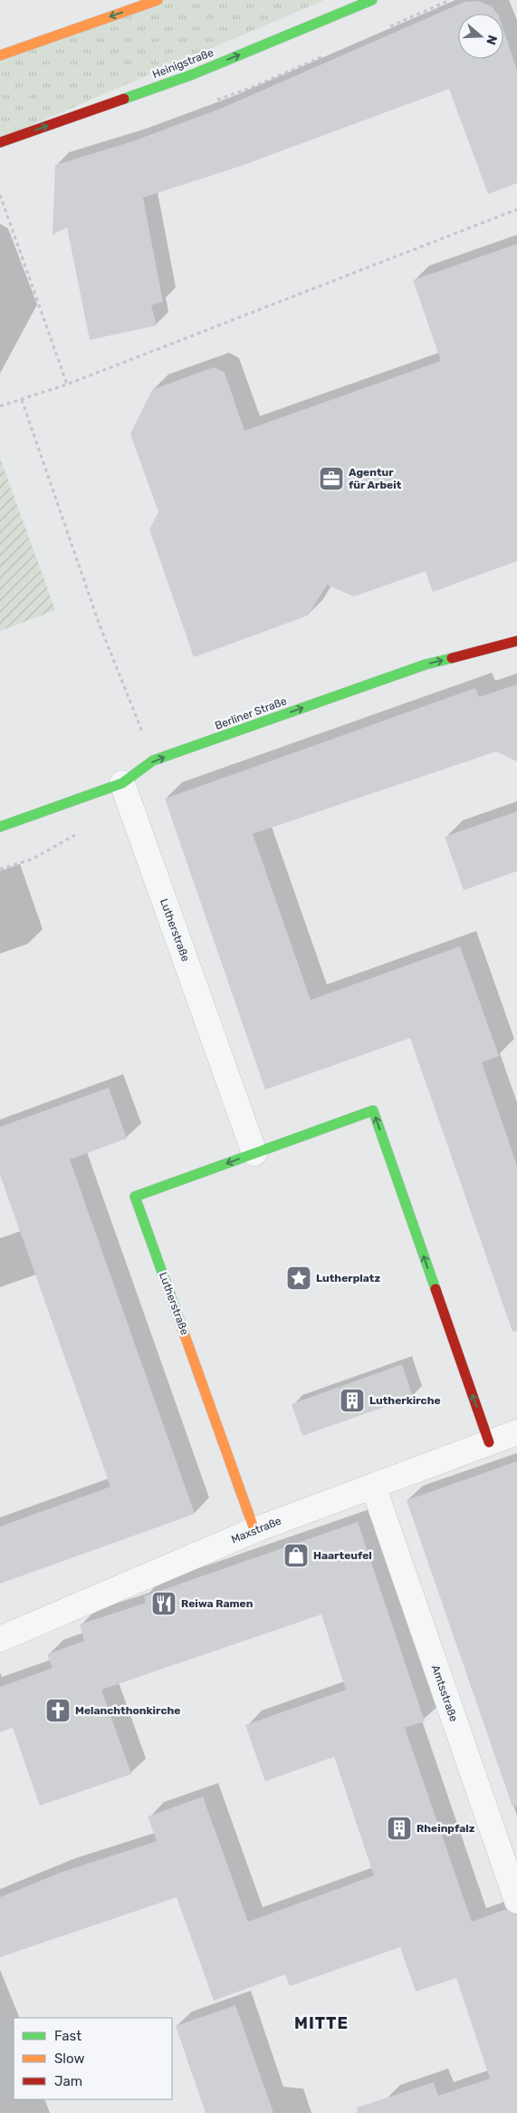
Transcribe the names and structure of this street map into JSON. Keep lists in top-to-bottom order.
{
  "streets": {
    "street": [
      "Heinigstraße",
      "Berliner Straße",
      "Lutherstraße",
      "Maxstraße",
      "Amtsstraße"
    ]
  },
  "crossings": [
    ["Berliner Straße", "Lutherstraße"],
    ["Lutherstraße", "Maxstraße"],
    ["Maxstraße", "Amtsstraße"]
  ],
  "one_way": ["Berliner Straße"],
  "districts": ["MITTE"],
  "places": {
    "office": ["Agentur für Arbeit"],
    "place": ["Lutherplatz"],
    "building": ["Lutherkirche", "Rheinpfalz"],
    "shop": ["Haarteufel"],
    "restaurant": ["Reiwa Ramen"],
    "church": ["Melanchthonkirche"]
  },
  "legend": ["Fast", "Slow", "Jam"],
  "north": "right"
}
